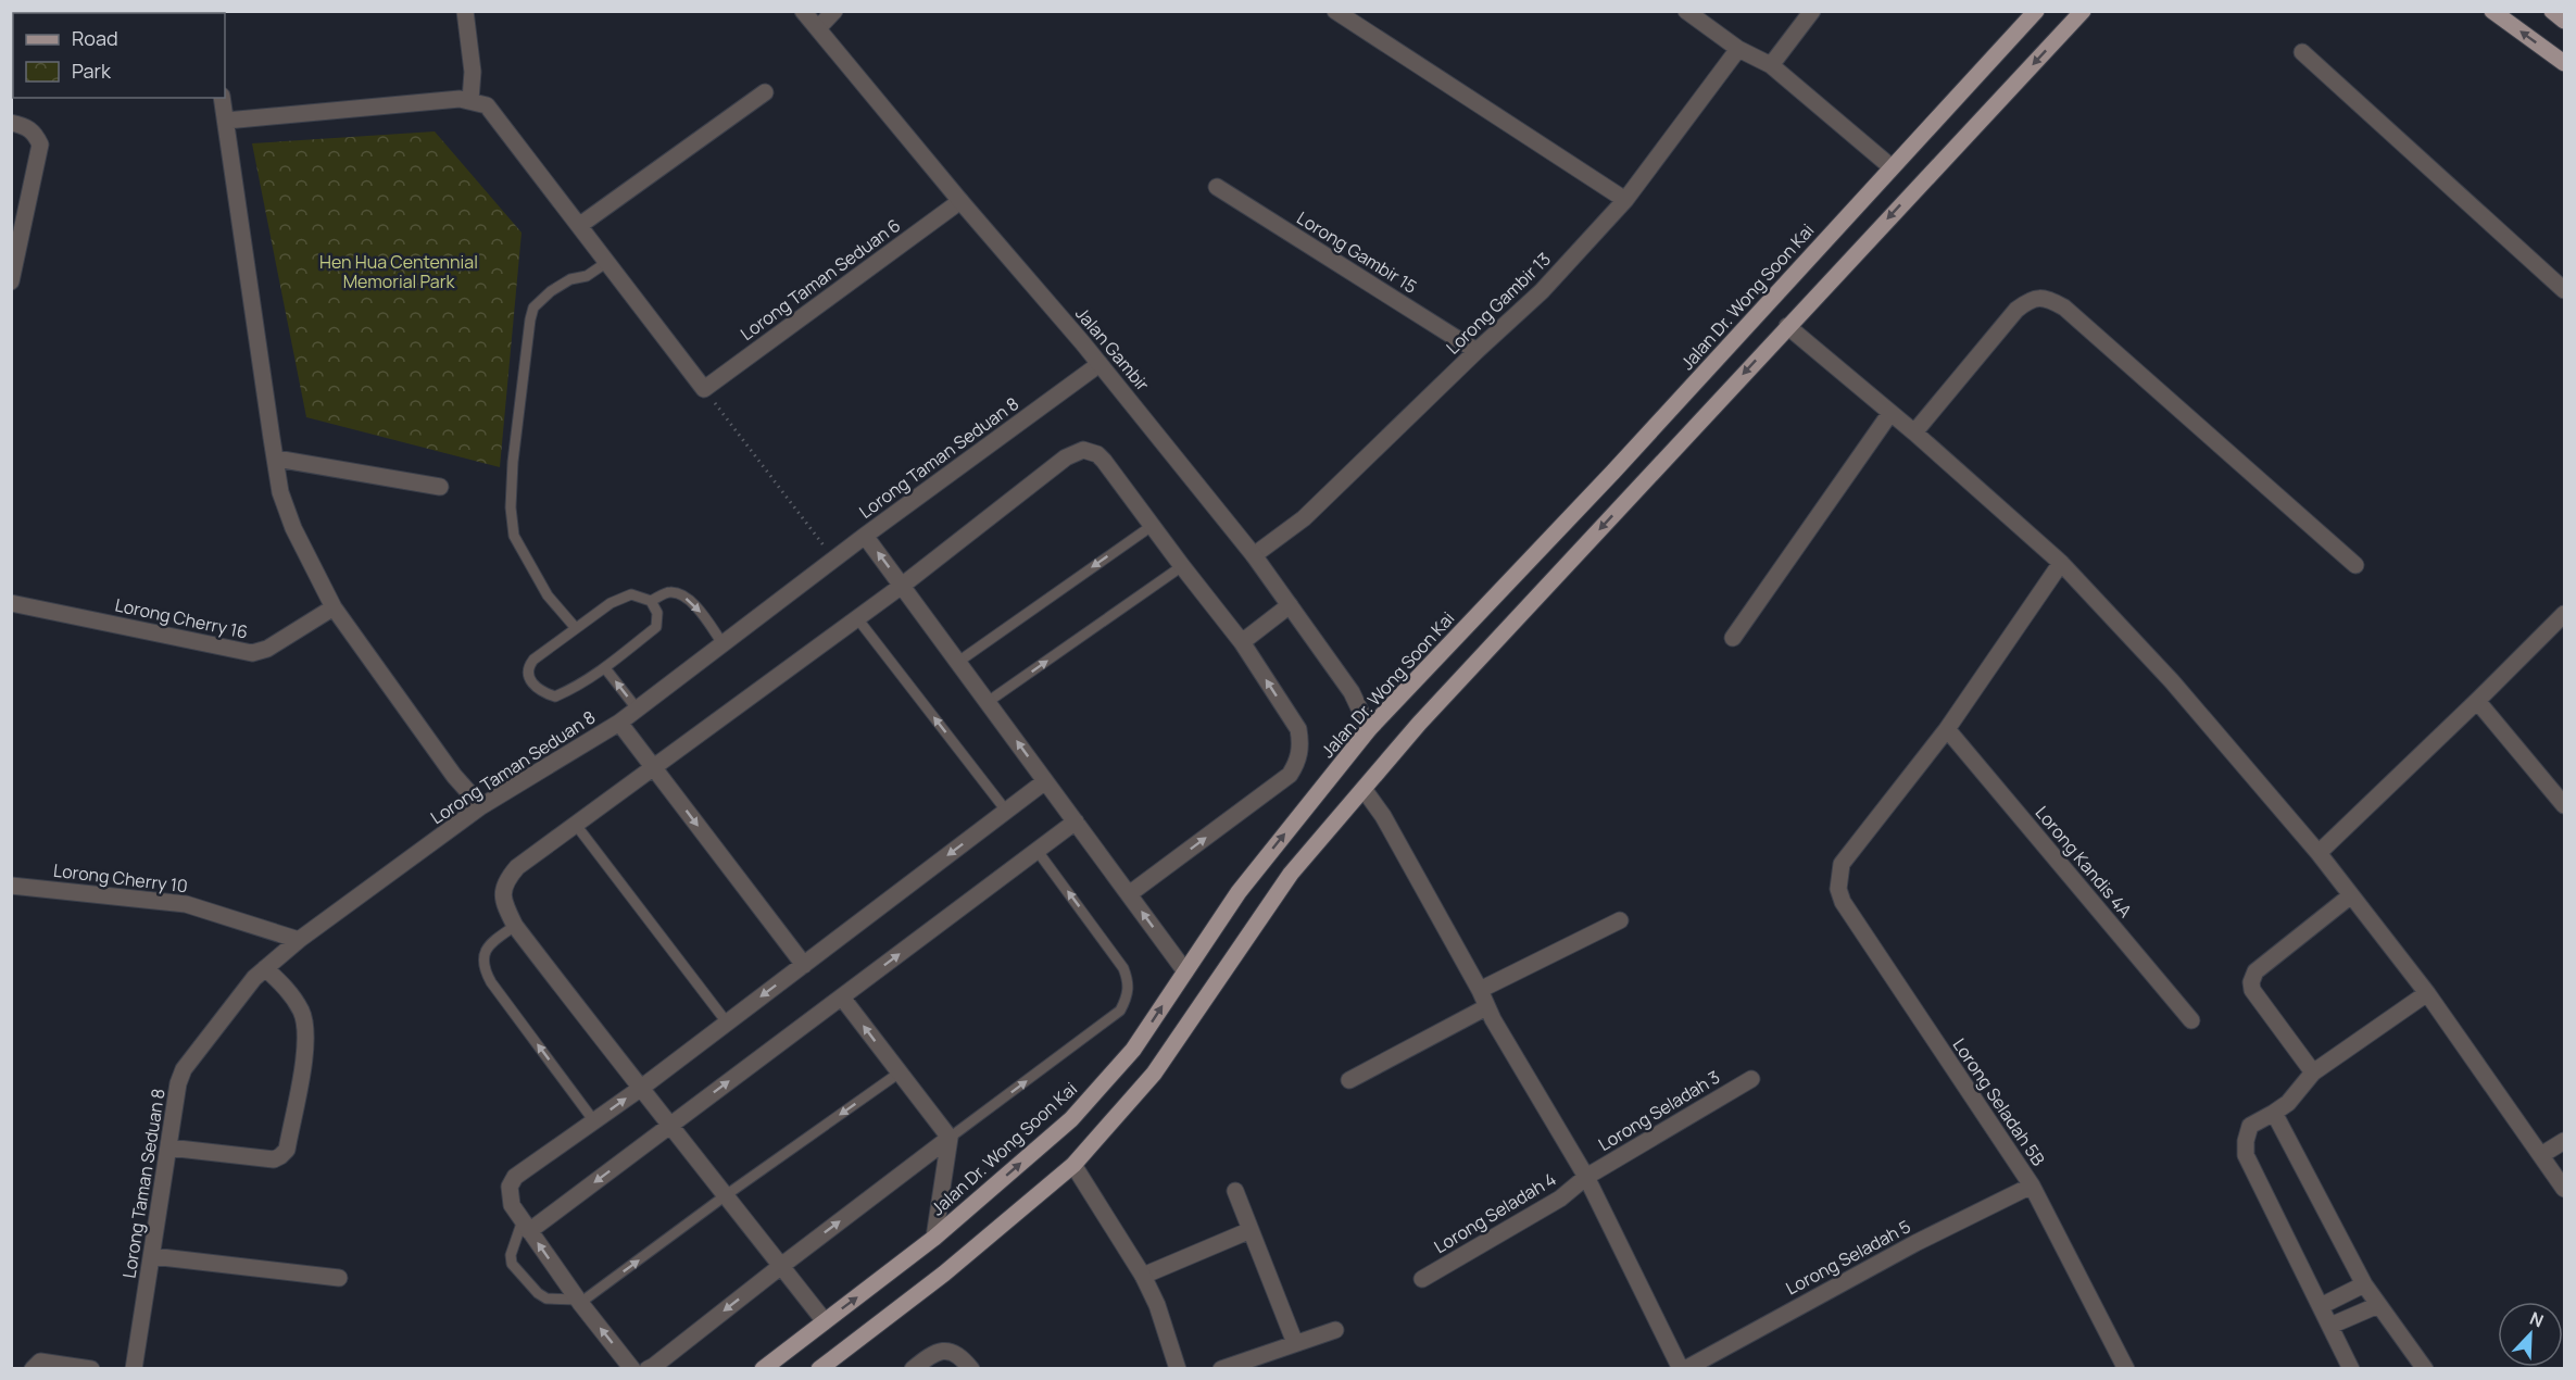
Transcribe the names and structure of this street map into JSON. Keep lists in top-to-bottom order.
{
  "streets": {
    "main road": ["Jalan Dr. Wong Soon Kai"],
    "street": [
      "Lorong Gambir 15",
      "Lorong Taman Seduan 6",
      "Lorong Gambir 13",
      "Jalan Gambir",
      "Lorong Taman Seduan 8",
      "Lorong Cherry 16",
      "Lorong Kandis 4A",
      "Lorong Cherry 10",
      "Lorong Seladah 5B",
      "Lorong Seladah 3",
      "Lorong Seladah 4",
      "Lorong Seladah 5"
    ]
  },
  "crossings": [
    ["Lorong Gambir 15", "Lorong Gambir 13"],
    ["Lorong Taman Seduan 6", "Jalan Gambir"],
    ["Jalan Dr. Wong Soon Kai", "Jalan Gambir"],
    ["Lorong Gambir 13", "Jalan Gambir"],
    ["Jalan Gambir", "Lorong Taman Seduan 8"],
    ["Lorong Taman Seduan 8", "Lorong Cherry 10"],
    ["Lorong Kandis 4A", "Lorong Seladah 5B"],
    ["Lorong Seladah 5B", "Lorong Seladah 5"],
    ["Lorong Seladah 3", "Lorong Seladah 4"]
  ],
  "parks": ["Hen Hua Centennial Memorial Park"],
  "legend": ["Road", "Park"],
  "north": "top right"
}
